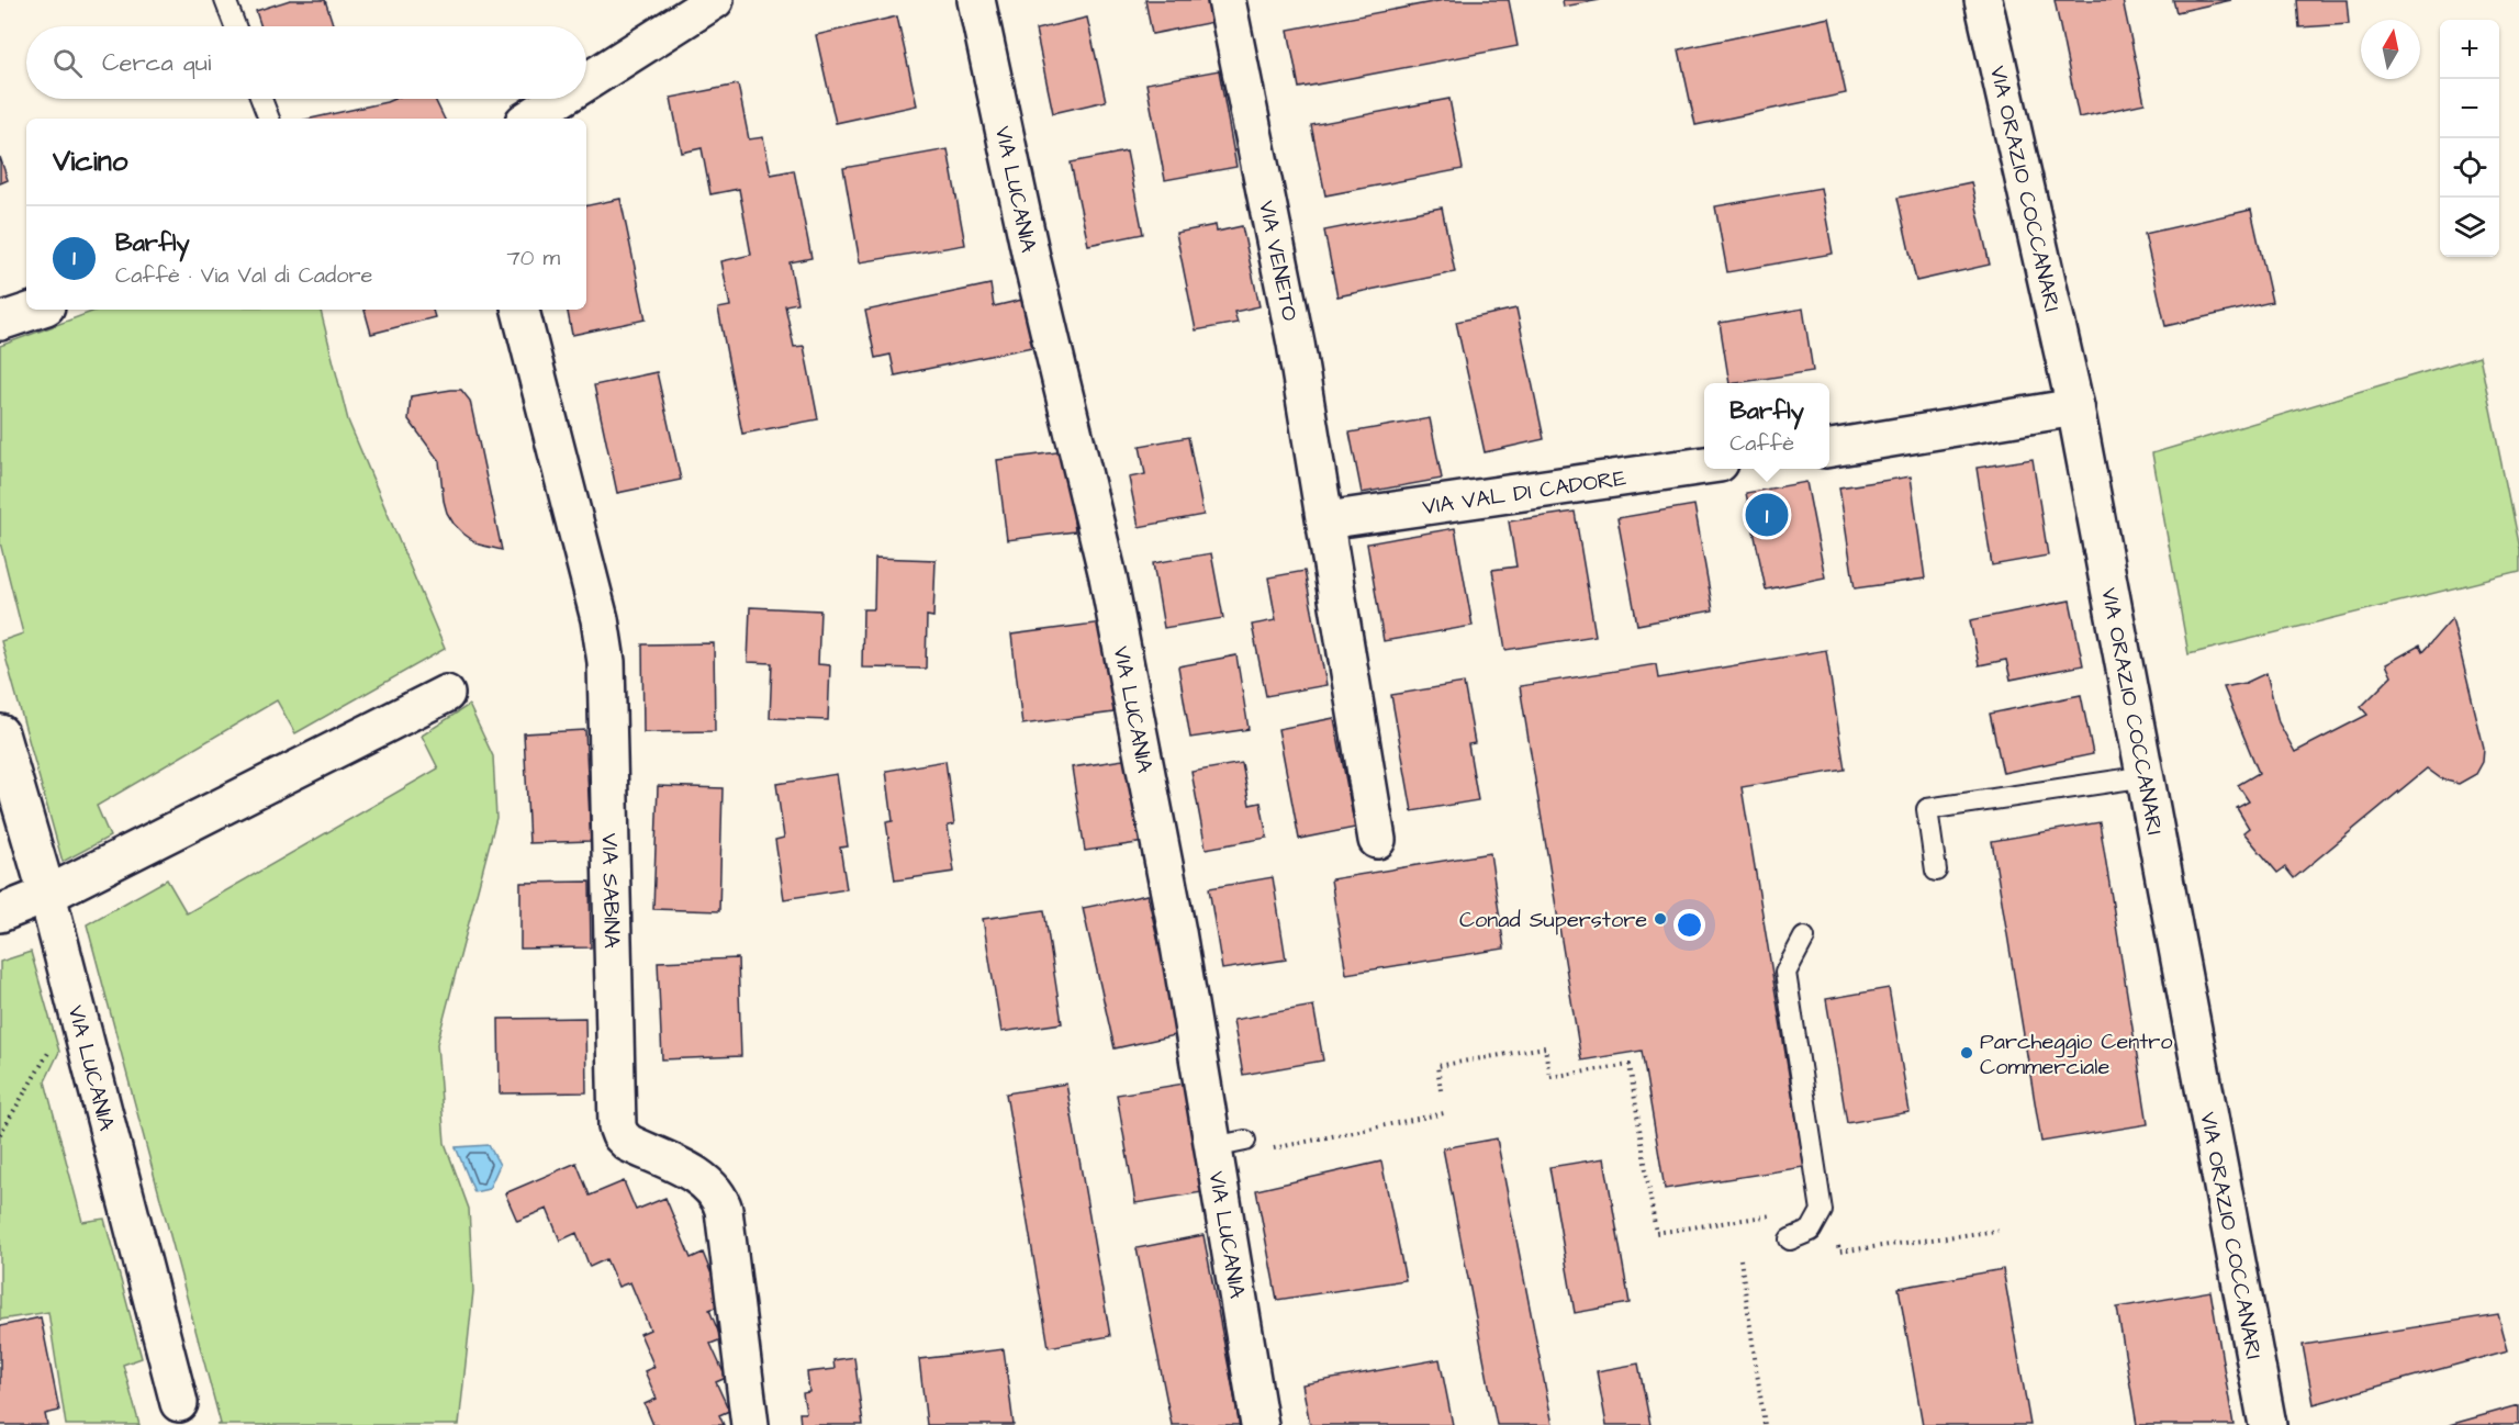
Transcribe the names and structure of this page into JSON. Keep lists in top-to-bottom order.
{
  "streets": {
    "street": [
      "VIA ORAZIO COCCANARI",
      "VIA LUCANIA",
      "VIA VENETO",
      "VIA VAL DI CADORE",
      "VIA SABINA"
    ]
  },
  "crossings": [
    ["VIA VENETO", "VIA VAL DI CADORE"]
  ],
  "places": ["Conad Superstore", "Parcheggio Centro Commerciale"],
  "north": "top",
  "page": {
    "map_buttons": ["+", "−"],
    "search": "Cerca qui",
    "heading": "Vicino",
    "list": [
      {
        "mark": "1",
        "name": "Barfly",
        "note": "Caffè · Via Val di Cadore",
        "value": "70 m"
      }
    ],
    "popup": ["Barfly", "Caffè"],
    "pins": "1"
  }
}
